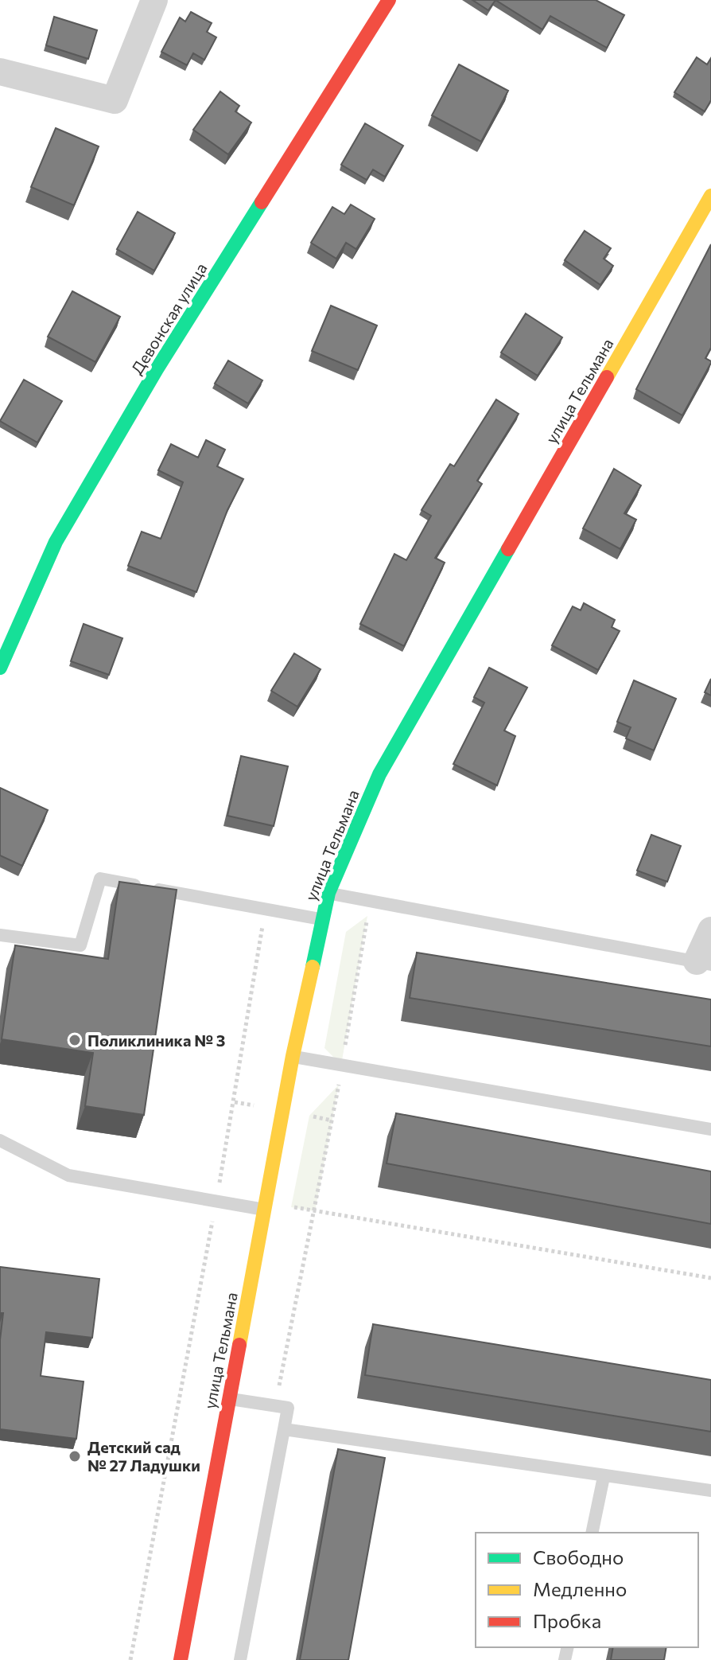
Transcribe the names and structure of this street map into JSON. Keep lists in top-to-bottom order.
{
  "streets": {
    "street": ["Девонская улица", "улица Тельмана"]
  },
  "places": ["Поликлиника № 3", "Детский сад № 27 Ладушки"],
  "legend": ["Свободно", "Медленно", "Пробка"]
}
